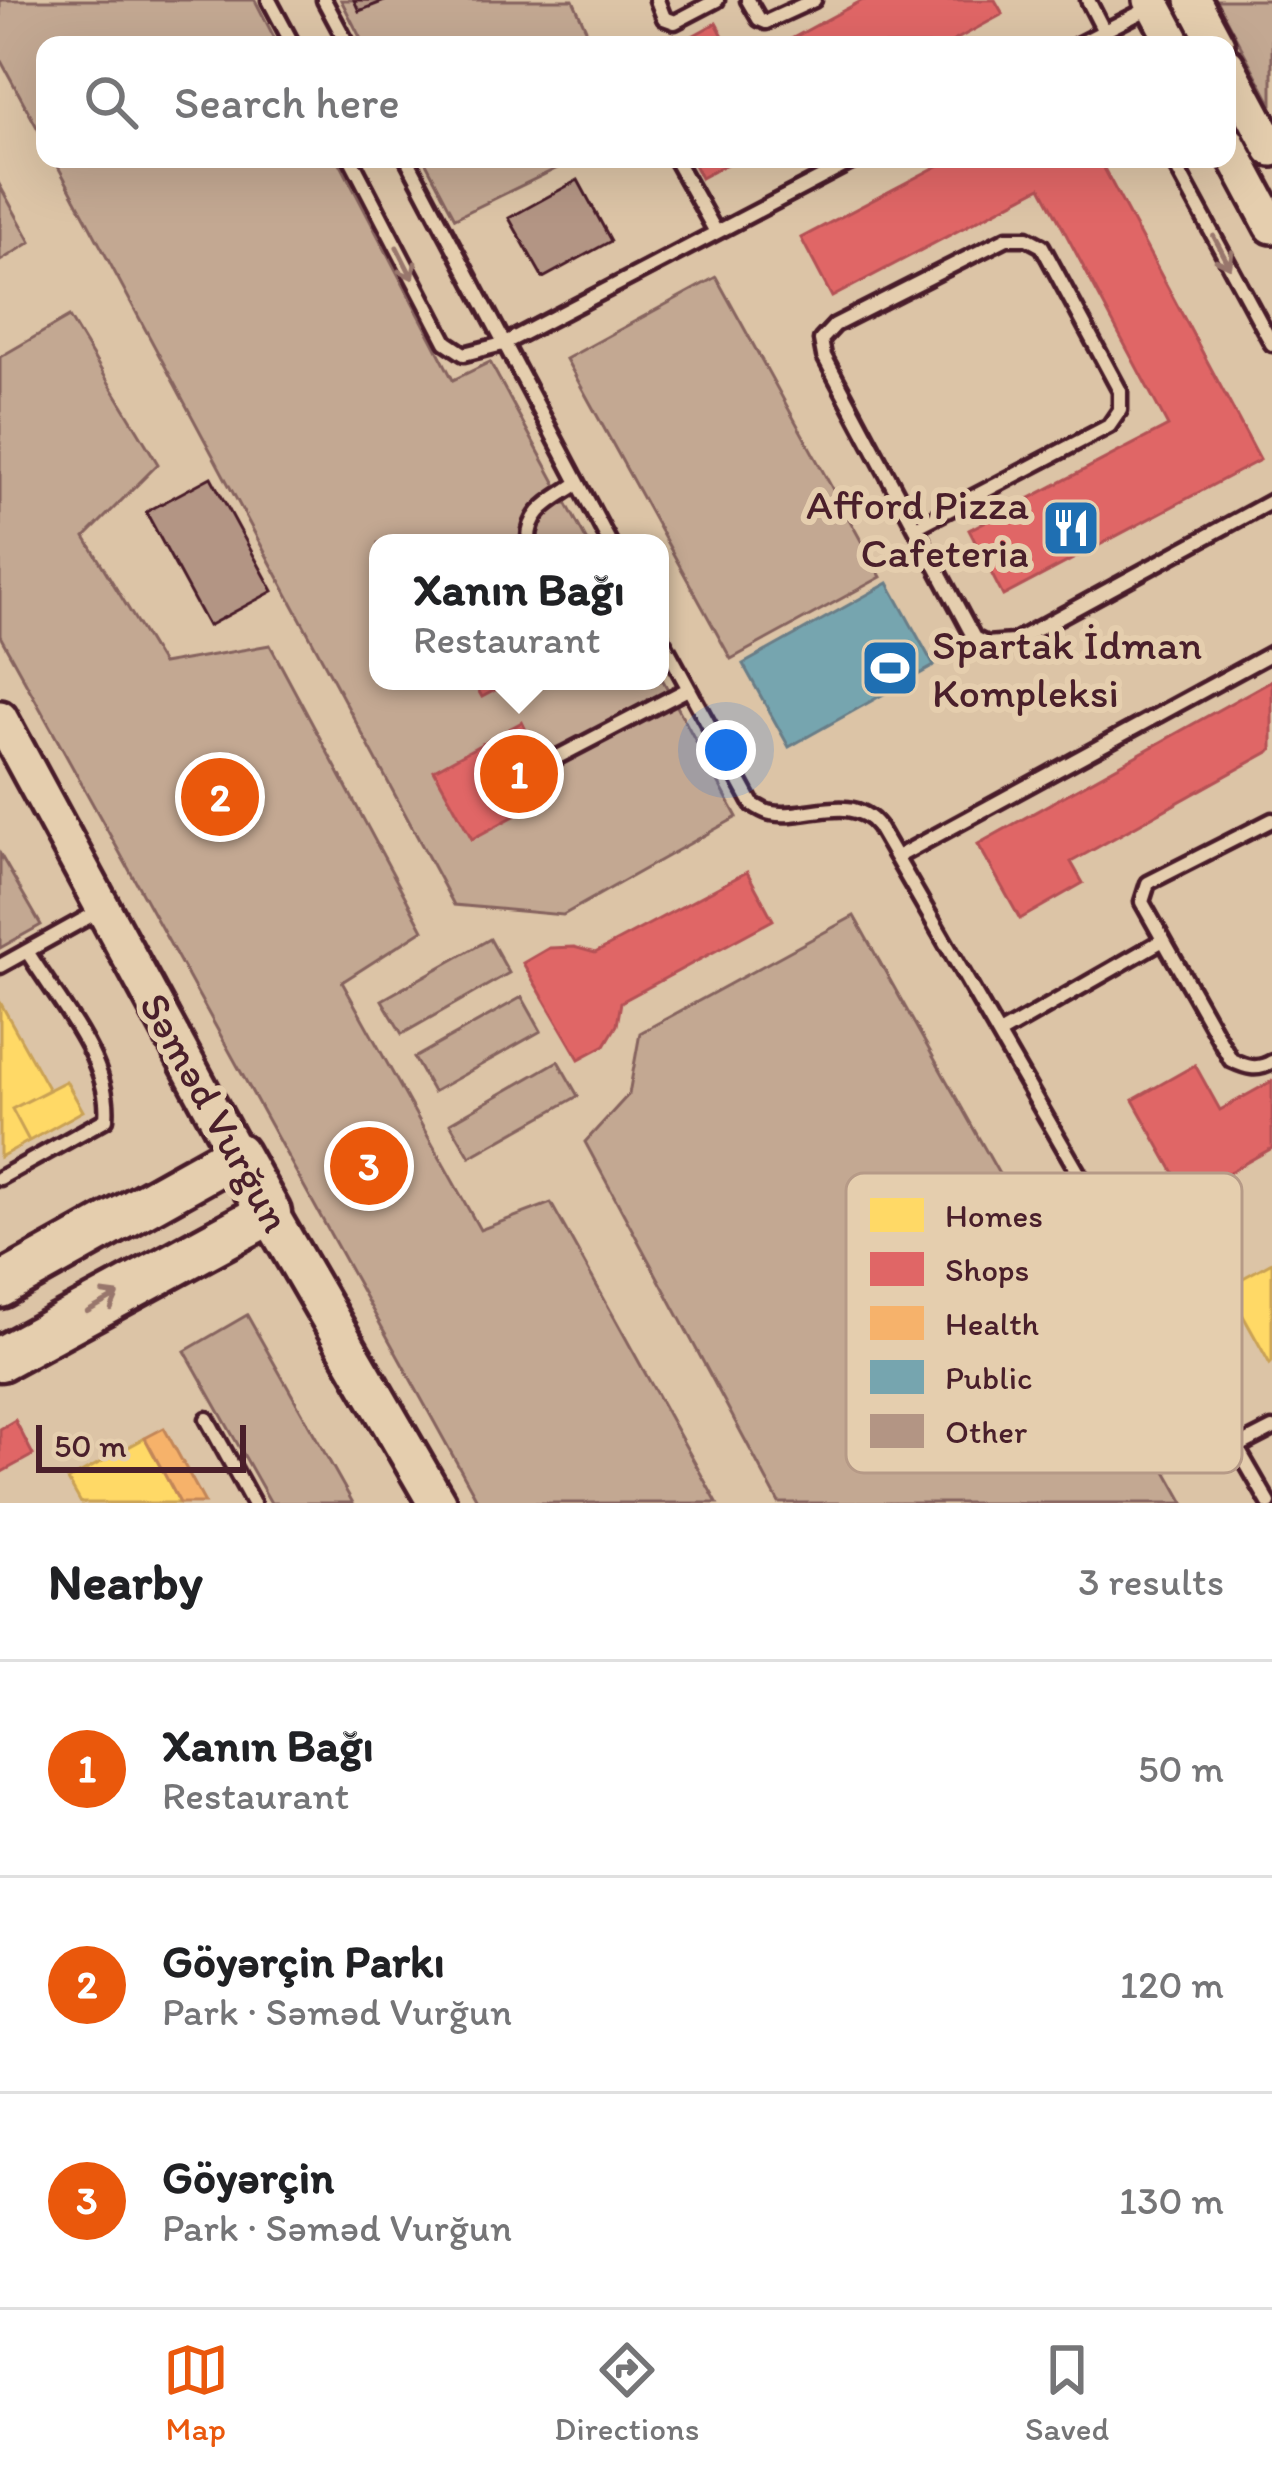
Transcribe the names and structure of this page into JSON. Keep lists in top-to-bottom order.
{
  "streets": {
    "highway": ["Səməd Vurğun"]
  },
  "places": {
    "restaurant": ["Afford Pizza Cafeteria"],
    "sports": ["Spartak İdman Kompleksi"]
  },
  "legend": [
    "Homes",
    "Shops",
    "Health",
    "Public",
    "Other"
  ],
  "scale_bar": "50 m",
  "page": {
    "search": "Search here",
    "popup": ["Xanın Bağı", "Restaurant"],
    "pins": ["1", "2", "3"],
    "scale": "50 m",
    "heading": ["Nearby", "3 results"],
    "list": [
      {
        "mark": "1",
        "name": "Xanın Bağı",
        "note": "Restaurant",
        "value": "50 m"
      },
      {
        "mark": "2",
        "name": "Göyərçin Parkı",
        "note": "Park · Səməd Vurğun",
        "value": "120 m"
      },
      {
        "mark": "3",
        "name": "Göyərçin",
        "note": "Park · Səməd Vurğun",
        "value": "130 m"
      }
    ],
    "nav": ["Map", "Directions", "Saved"]
  }
}
